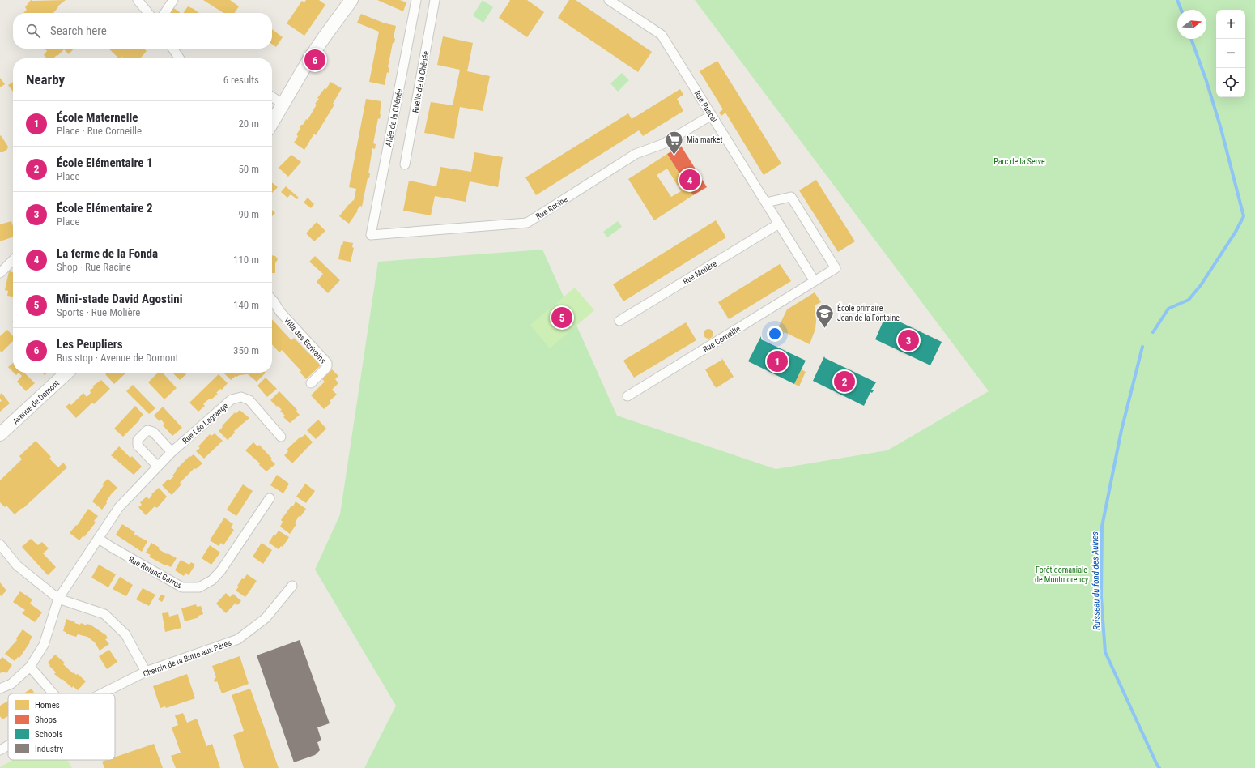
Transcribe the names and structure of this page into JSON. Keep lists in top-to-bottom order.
{
  "streets": {
    "main road": ["Avenue de Domont"],
    "street": [
      "Ruelle de la Chênée",
      "Rue Pascal",
      "Allée de la Chênée",
      "Rue Racine",
      "Rue Molière",
      "Rue Corneille",
      "Villa des Ecrivains",
      "Rue Léo Lagrange",
      "Rue Roland Garros",
      "Chemin de la Butte aux Pères"
    ]
  },
  "crossings": [
    ["Rue Pascal", "Rue Racine"],
    ["Rue Pascal", "Rue Molière"],
    ["Rue Pascal", "Rue Corneille"],
    ["Allée de la Chênée", "Rue Racine"],
    ["Rue Léo Lagrange", "Rue Roland Garros"]
  ],
  "water": ["Ruisseau du fond des Aulnes"],
  "parks": ["Parc de la Serve", "Forêt domaniale de Montmorency"],
  "places": {
    "supermarket": ["Mia market"],
    "school or university": ["École primaire Jean de la Fontaine"]
  },
  "legend": [
    "Homes",
    "Shops",
    "Schools",
    "Industry"
  ],
  "north": "right",
  "page": {
    "map_buttons": ["+", "−"],
    "search": "Search here",
    "pins": [
      "6",
      "4",
      "5",
      "3",
      "1",
      "2"
    ],
    "heading": ["Nearby", "6 results"],
    "list": [
      {
        "mark": "1",
        "name": "École Maternelle",
        "note": "Place · Rue Corneille",
        "value": "20 m"
      },
      {
        "mark": "2",
        "name": "École Elémentaire 1",
        "note": "Place",
        "value": "50 m"
      },
      {
        "mark": "3",
        "name": "École Elémentaire 2",
        "note": "Place",
        "value": "90 m"
      },
      {
        "mark": "4",
        "name": "La ferme de la Fonda",
        "note": "Shop · Rue Racine",
        "value": "110 m"
      },
      {
        "mark": "5",
        "name": "Mini-stade David Agostini",
        "note": "Sports · Rue Molière",
        "value": "140 m"
      },
      {
        "mark": "6",
        "name": "Les Peupliers",
        "note": "Bus stop · Avenue de Domont",
        "value": "350 m"
      }
    ]
  }
}
